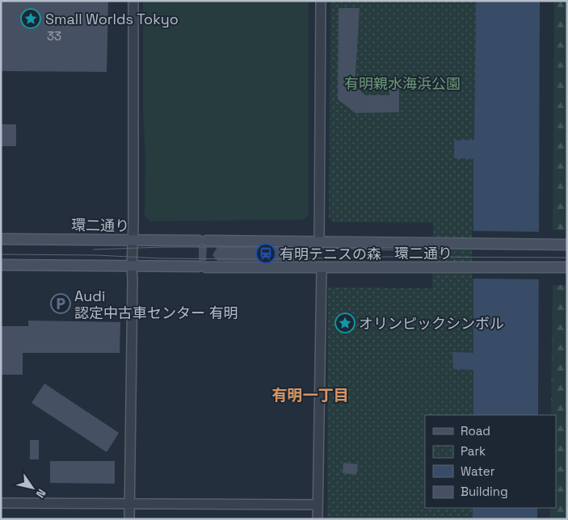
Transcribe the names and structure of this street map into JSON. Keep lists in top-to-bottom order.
{
  "streets": {
    "main road": ["環二通り"]
  },
  "districts": ["有明一丁目"],
  "parks": ["有明親水海浜公園"],
  "places": {
    "place": ["Small Worlds Tokyo", "オリンピックシンボル"],
    "station": ["有明テニスの森"],
    "parking": ["Audi 認定中古車センター 有明"]
  },
  "house_numbers": ["33"],
  "legend": [
    "Road",
    "Park",
    "Water",
    "Building"
  ],
  "north": "bottom right"
}
